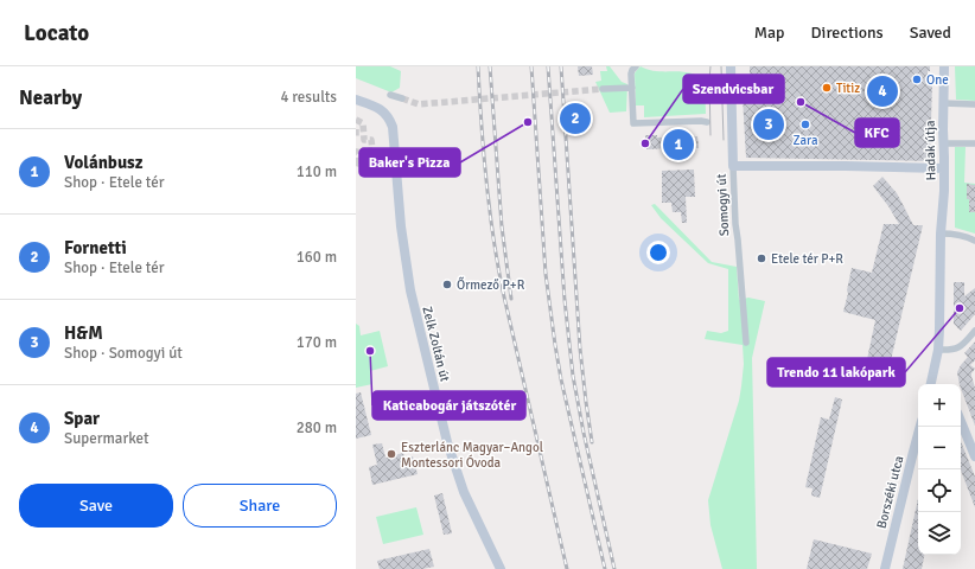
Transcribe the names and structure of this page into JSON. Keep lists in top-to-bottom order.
{
  "streets": {
    "main road": [
      "Hadak útja",
      "Somogyi út",
      "Zelk Zoltán út",
      "Borszéki utca"
    ]
  },
  "places": [
    "One",
    "Titiz",
    "KFC",
    "Baker's Pizza",
    "Zara",
    "Szendvicsbar",
    "Etele tér P+R",
    "Őrmező P+R",
    "Trendo 11 lakópark",
    "Katicabogár játszótér",
    "Eszterlánc Magyar–Angol Montessori Óvoda"
  ],
  "page": {
    "header": "Locato",
    "nav": ["Map", "Directions", "Saved"],
    "heading": ["Nearby", "4 results"],
    "pins": [
      "4",
      "2",
      "3",
      "1"
    ],
    "list": [
      {
        "mark": "1",
        "name": "Volánbusz",
        "note": "Shop · Etele tér",
        "value": "110 m"
      },
      {
        "mark": "2",
        "name": "Fornetti",
        "note": "Shop · Etele tér",
        "value": "160 m"
      },
      {
        "mark": "3",
        "name": "H&M",
        "note": "Shop · Somogyi út",
        "value": "170 m"
      },
      {
        "mark": "4",
        "name": "Spar",
        "note": "Supermarket",
        "value": "280 m"
      }
    ],
    "map_buttons": ["+", "−"],
    "buttons": ["Save", "Share"]
  }
}
